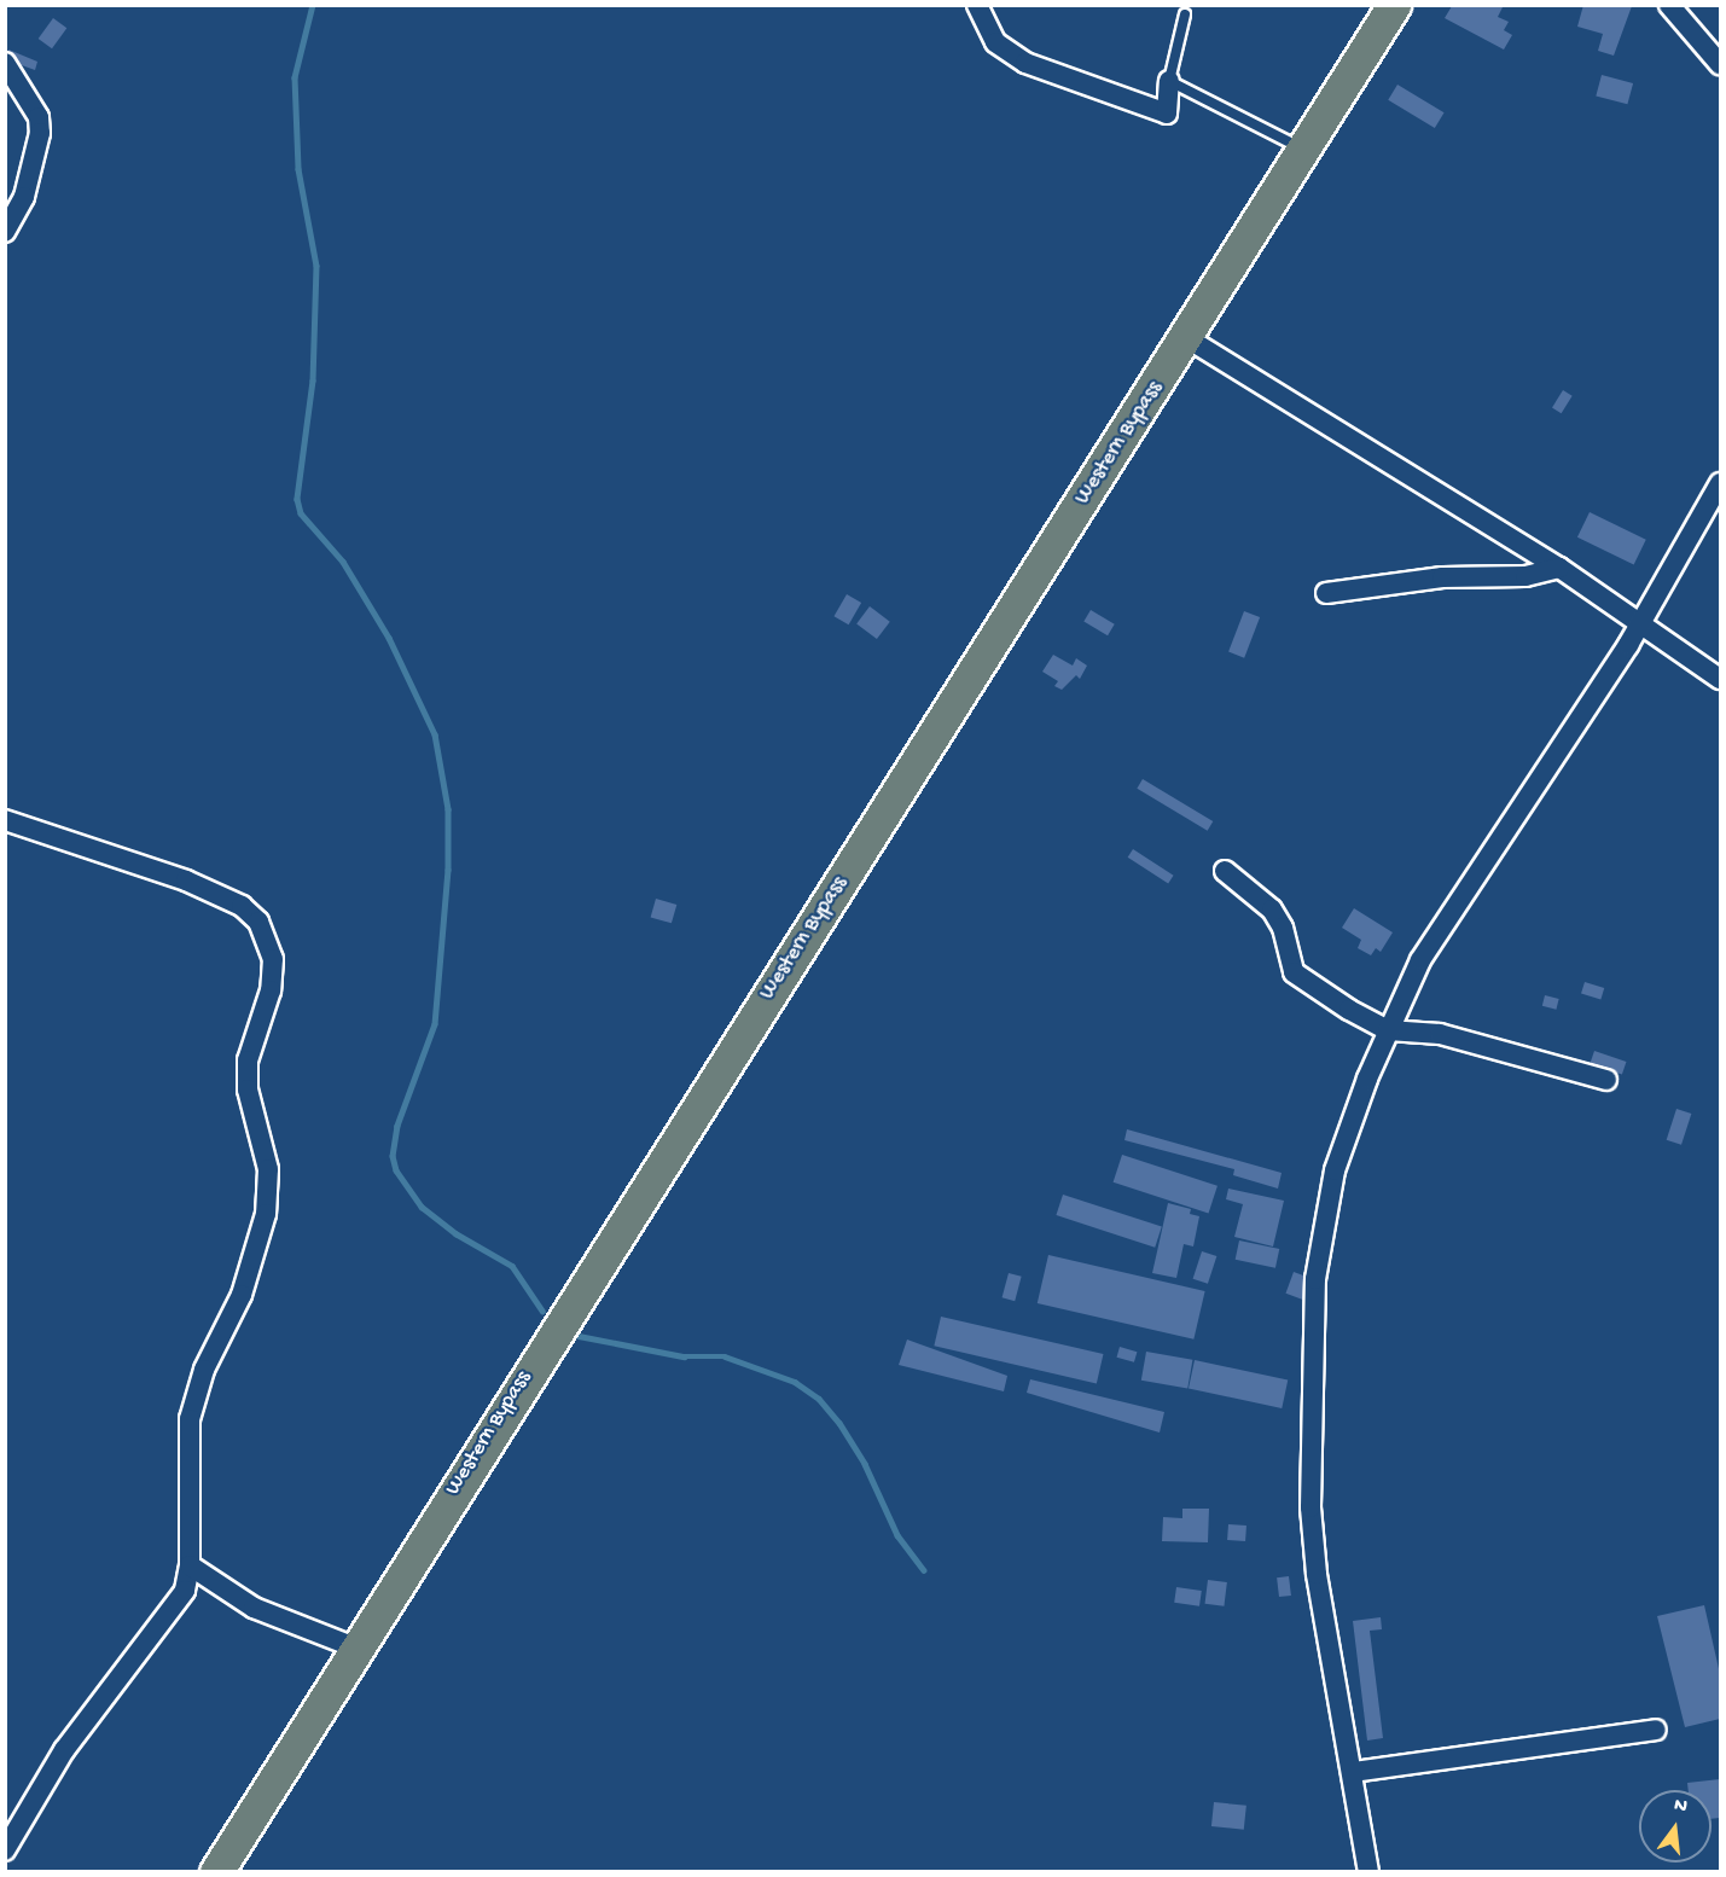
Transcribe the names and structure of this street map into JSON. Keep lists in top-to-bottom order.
{
  "streets": {
    "main road": ["Western Bypass"]
  },
  "north": "top"
}
